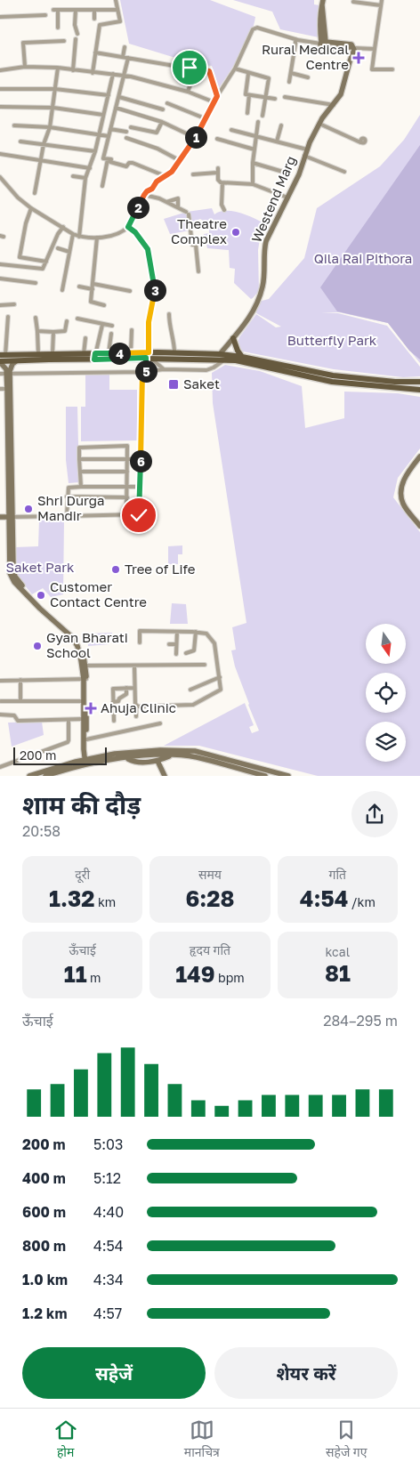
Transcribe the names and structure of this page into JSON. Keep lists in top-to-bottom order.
{
  "streets": {
    "street": ["Westend Marg"]
  },
  "parks": ["Qila Rai Pithora", "Butterfly Park", "Saket Park"],
  "places": {
    "health": ["Rural Medical Centre", "Ahuja Clinic"],
    "other": [
      "Theatre Complex",
      "Shri Durga Mandir",
      "Tree of Life",
      "Customer Contact Centre",
      "Gyan Bharati School"
    ],
    "transit": ["Saket"]
  },
  "scale_bar": "200 m",
  "north": "bottom",
  "page": {
    "pins": [
      "1",
      "2",
      "3",
      "4",
      "5",
      "6"
    ],
    "scale": "200 m",
    "heading": ["शाम की दौड़", "20:58"],
    "stats": [
      ["दूरी", "1.32 km"],
      ["समय", "6:28"],
      ["गति", "4:54 /km"],
      ["ऊँचाई", "11 m"],
      ["हृदय गति", "149 bpm"],
      ["kcal", "81"]
    ],
    "chart": ["ऊँचाई", "284–295 m"],
    "list": [
      {
        "name": "200 m",
        "note": "5:03"
      },
      {
        "name": "400 m",
        "note": "5:12"
      },
      {
        "name": "600 m",
        "note": "4:40"
      },
      {
        "name": "800 m",
        "note": "4:54"
      },
      {
        "name": "1.0 km",
        "note": "4:34"
      },
      {
        "name": "1.2 km",
        "note": "4:57"
      }
    ],
    "buttons": ["सहेजें", "शेयर करें"],
    "tabs": ["होम", "मानचित्र", "सहेजे गए"]
  }
}
